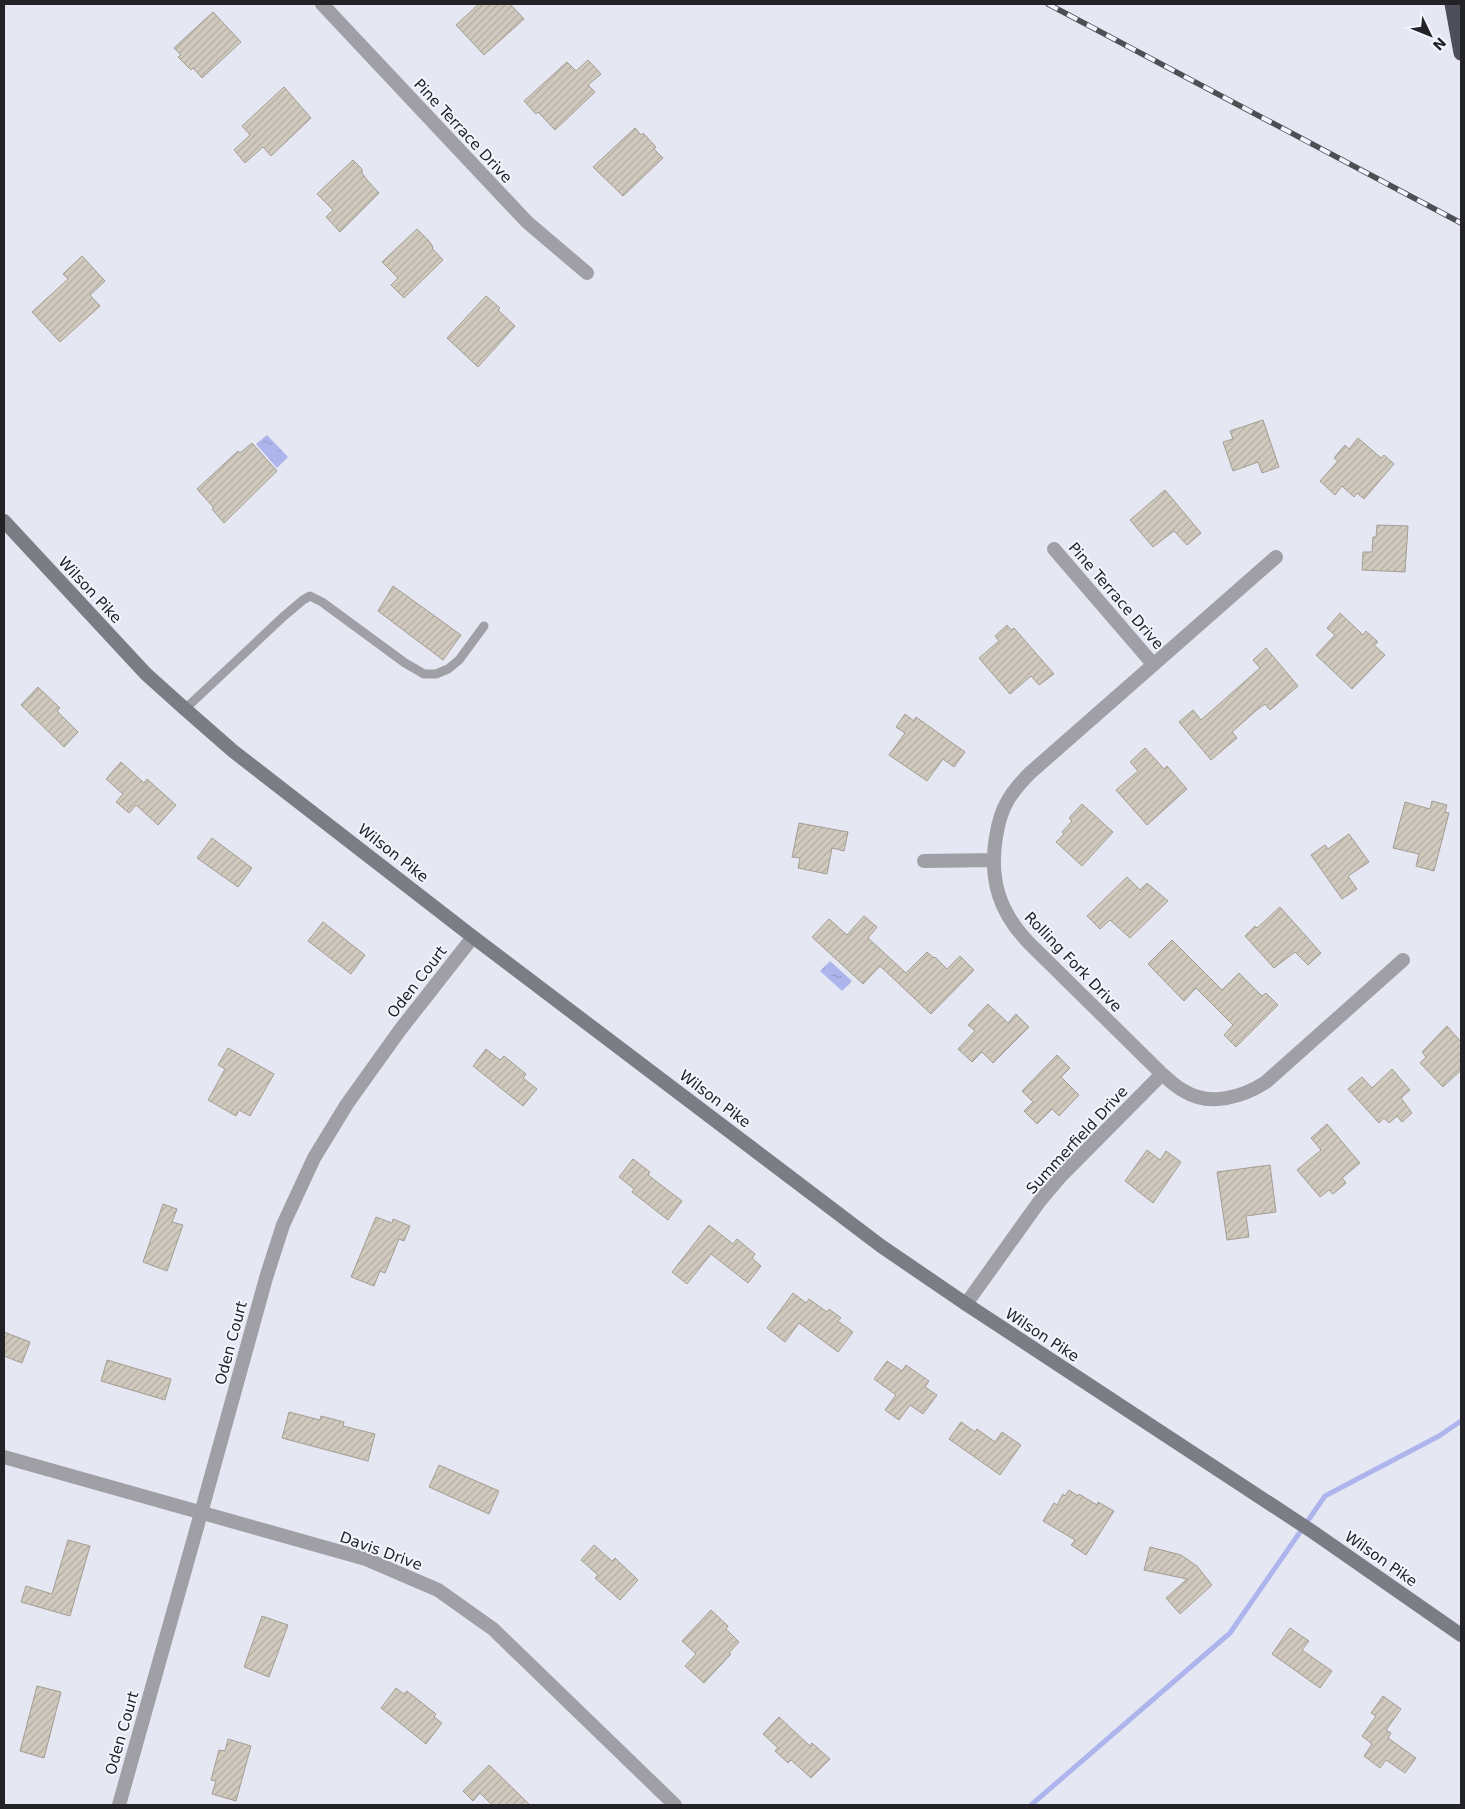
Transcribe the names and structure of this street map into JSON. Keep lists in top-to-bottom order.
{
  "streets": {
    "main road": ["Wilson Pike"],
    "street": [
      "Pine Terrace Drive",
      "Rolling Fork Drive",
      "Oden Court",
      "Summerfield Drive",
      "Davis Drive"
    ]
  },
  "crossings": [
    ["Pine Terrace Drive", "Rolling Fork Drive"],
    ["Wilson Pike", "Oden Court"],
    ["Wilson Pike", "Summerfield Drive"],
    ["Rolling Fork Drive", "Summerfield Drive"],
    ["Oden Court", "Davis Drive"]
  ],
  "north": "bottom right"
}
